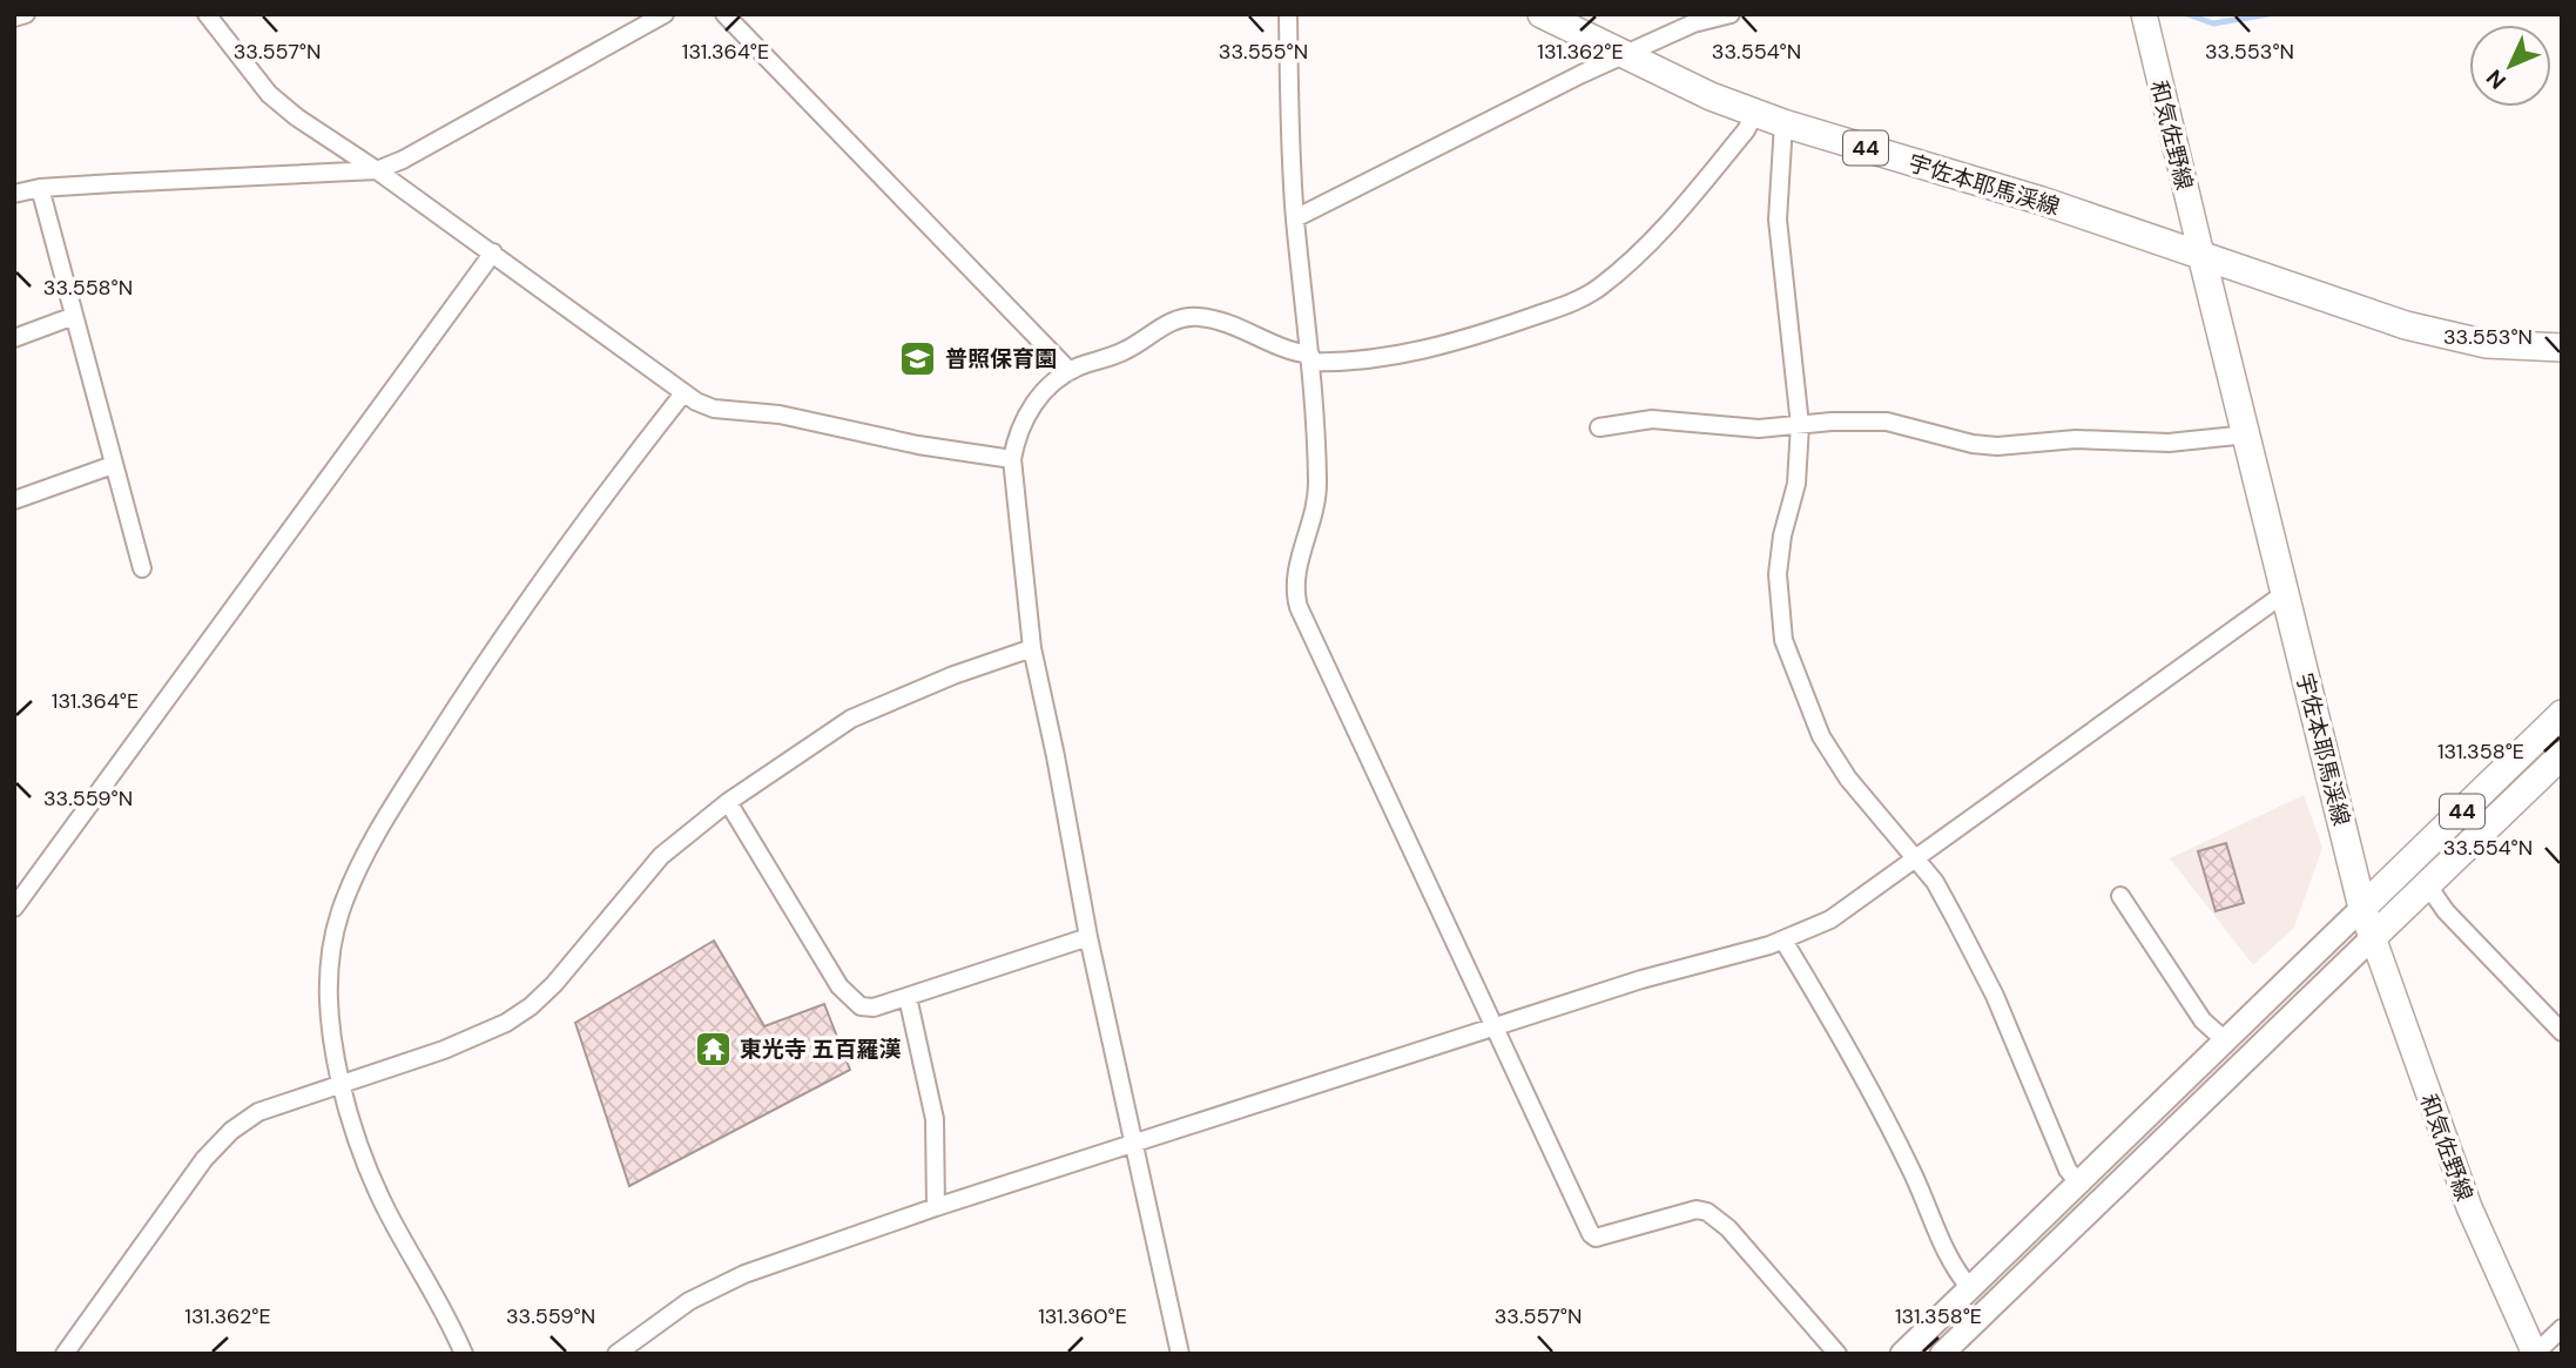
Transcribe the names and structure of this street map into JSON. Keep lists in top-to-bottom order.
{
  "streets": {
    "main road": ["和気佐野線", "44", "宇佐本耶馬渓線"]
  },
  "crossings": [
    ["和気佐野線", "44"],
    ["和気佐野線", "宇佐本耶馬渓線"],
    ["44", "宇佐本耶馬渓線"]
  ],
  "places": {
    "school or university": ["普照保育園"],
    "temple": ["東光寺 五百羅漢"]
  },
  "north": "bottom left",
  "coordinates": [
    "131.364°E",
    "131.362°E",
    "33.557°N",
    "33.555°N",
    "33.554°N",
    "33.553°N",
    "33.558°N",
    "131.358°E",
    "33.559°N",
    "131.360°E"
  ]
}
